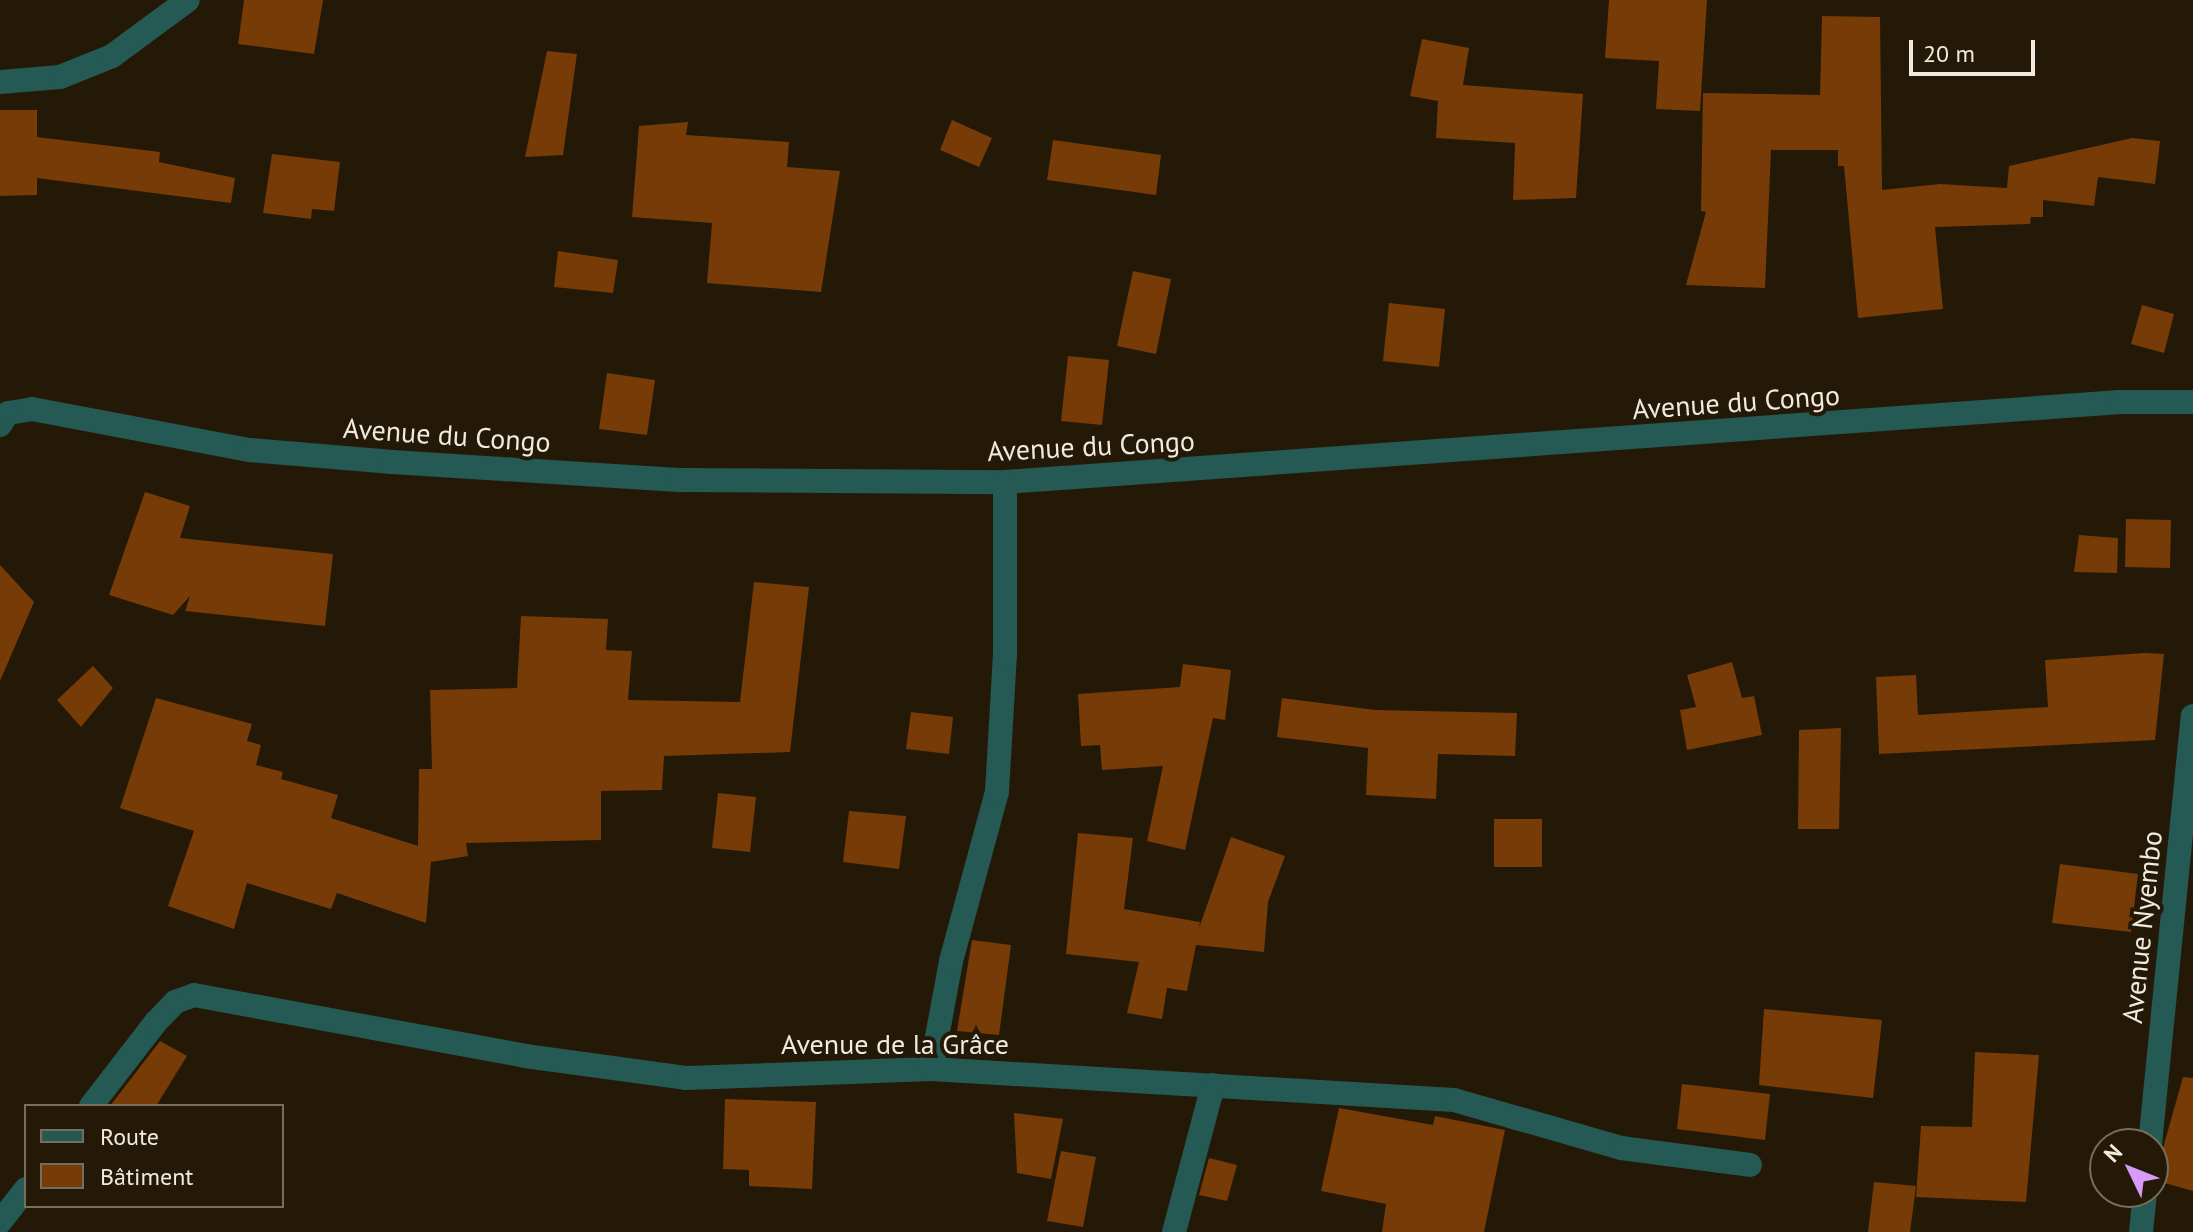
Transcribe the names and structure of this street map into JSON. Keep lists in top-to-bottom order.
{
  "streets": {
    "street": ["Avenue du Congo", "Avenue Nyembo", "Avenue de la Grâce"]
  },
  "legend": ["Route", "Bâtiment"],
  "scale_bar": "20 m",
  "north": "top left"
}
